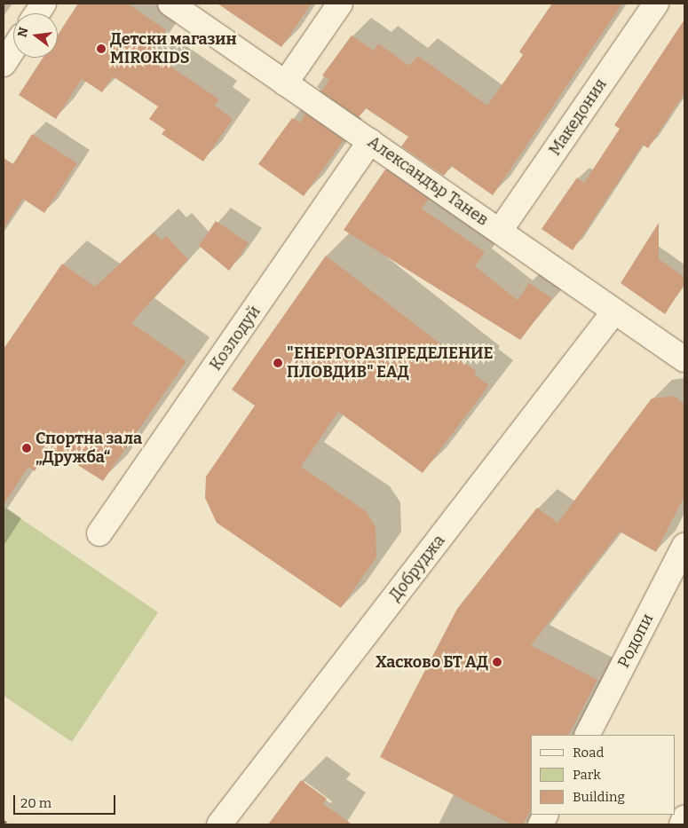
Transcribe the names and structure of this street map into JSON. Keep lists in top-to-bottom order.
{
  "streets": {
    "street": [
      "Македония",
      "Александър Танев",
      "Козлодуй",
      "Добруджа",
      "Родопи"
    ]
  },
  "crossings": [
    ["Македония", "Александър Танев"],
    ["Александър Танев", "Козлодуй"],
    ["Александър Танев", "Добруджа"]
  ],
  "places": [
    "Детски магазин MIROKIDS",
    "\"ЕНЕРГОРАЗПРЕДЕЛЕНИЕ ПЛОВДИВ\" ЕАД",
    "Спортна зала „Дружба“",
    "Хасково БТ АД"
  ],
  "legend": ["Road", "Park", "Building"],
  "scale_bar": "20 m",
  "north": "left"
}
